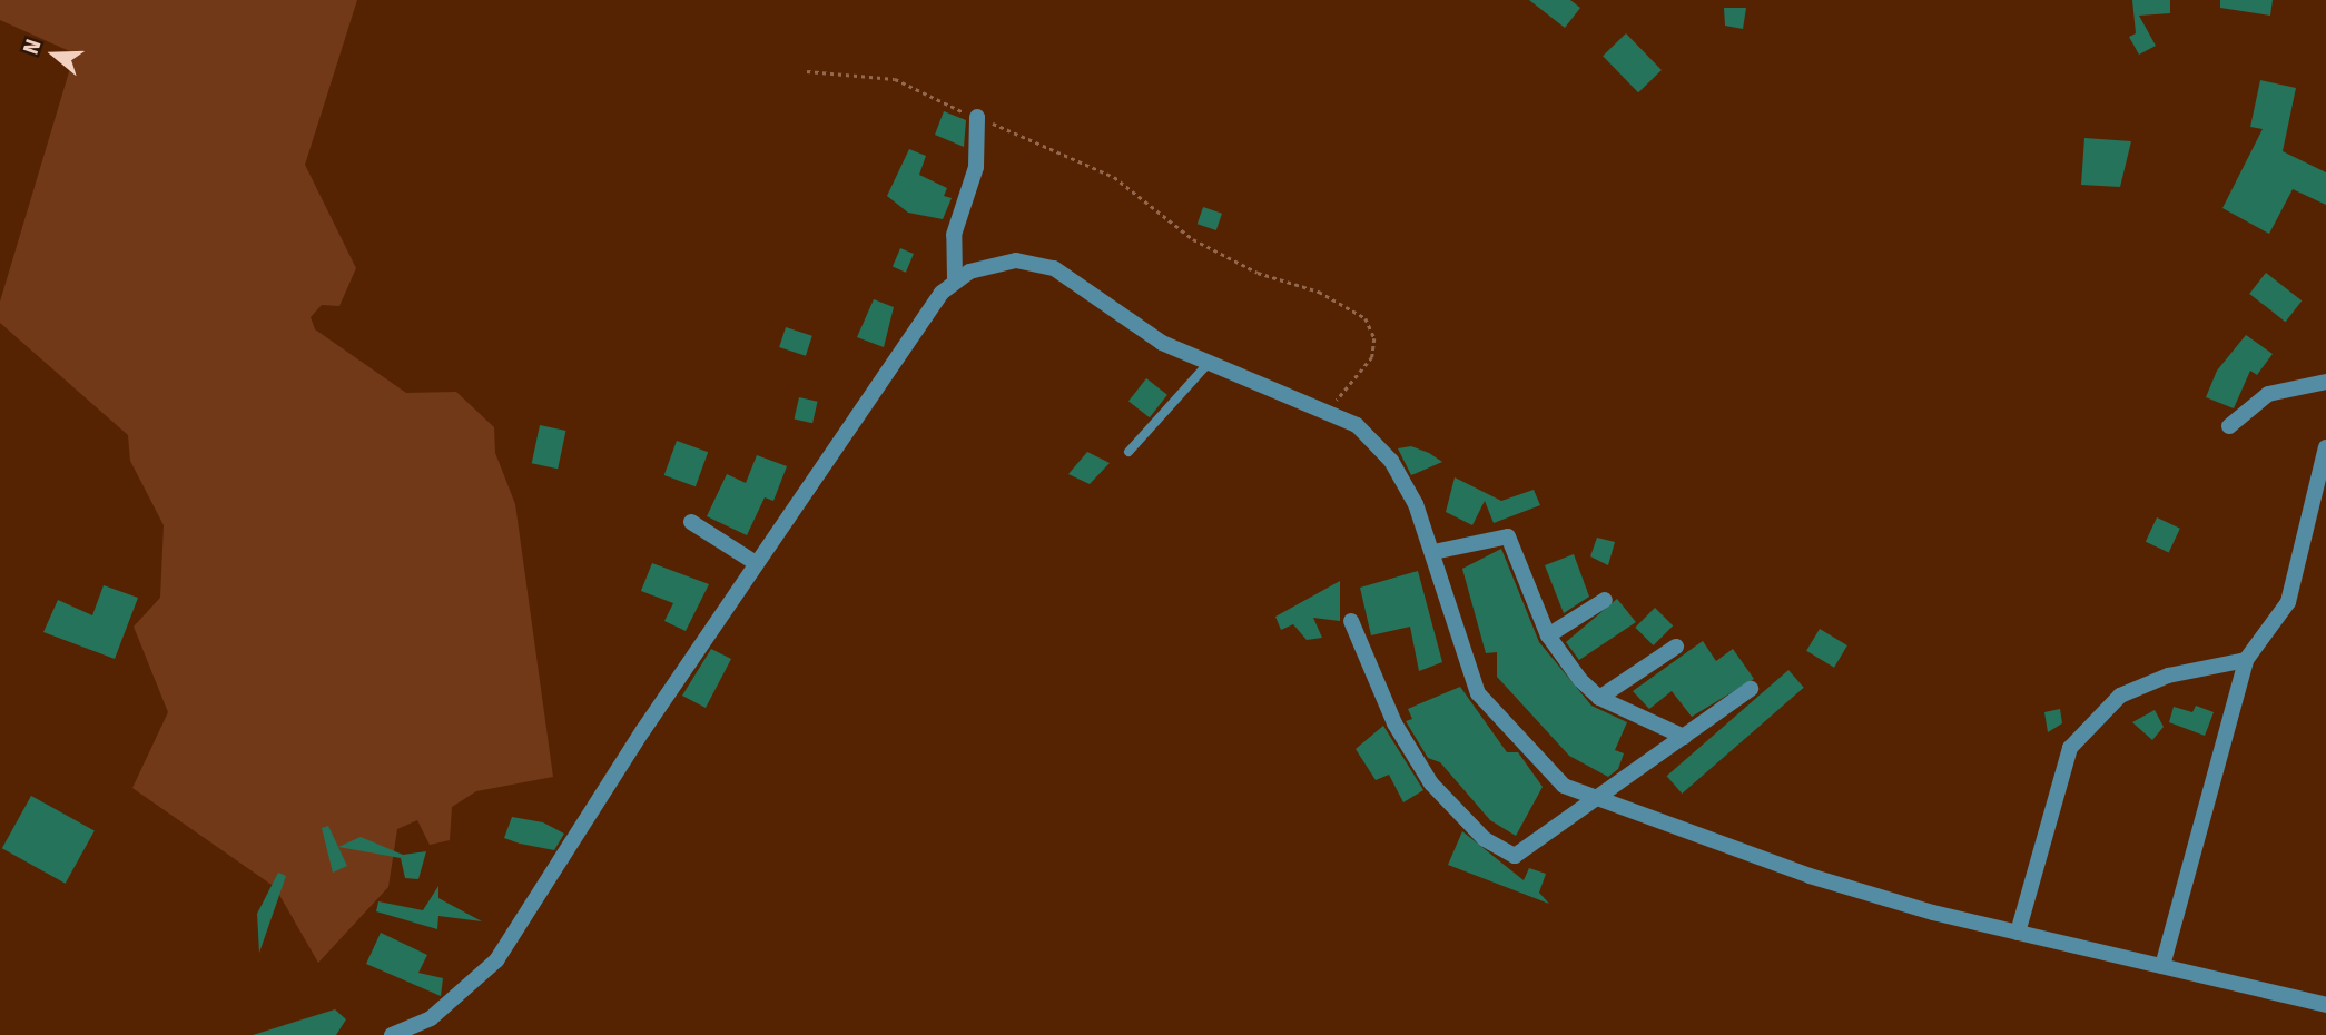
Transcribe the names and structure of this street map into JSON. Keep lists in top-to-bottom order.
{
  "north": "left"
}
